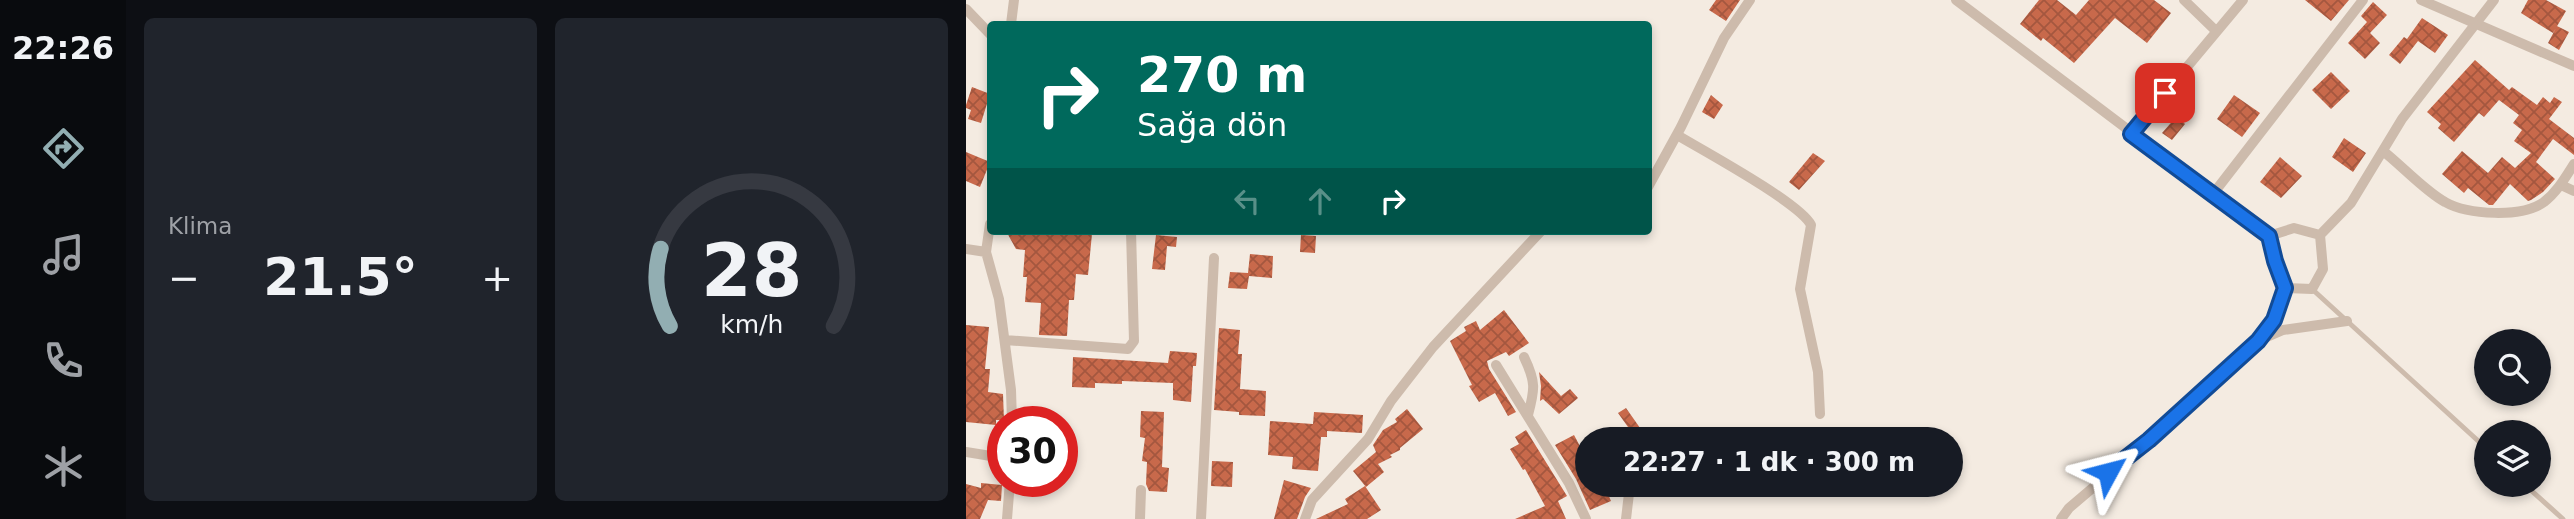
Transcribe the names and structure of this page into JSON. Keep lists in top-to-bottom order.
{
  "page": {
    "tabs": "22:26",
    "tile": "Klima",
    "turn": ["270 m", "Sağa dön"],
    "heat": ["−", "21.5°", "+"],
    "limit": "30",
    "trip": "22:27 · 1 dk · 300 m",
    "gauge": ["28", "km/h"]
  }
}
